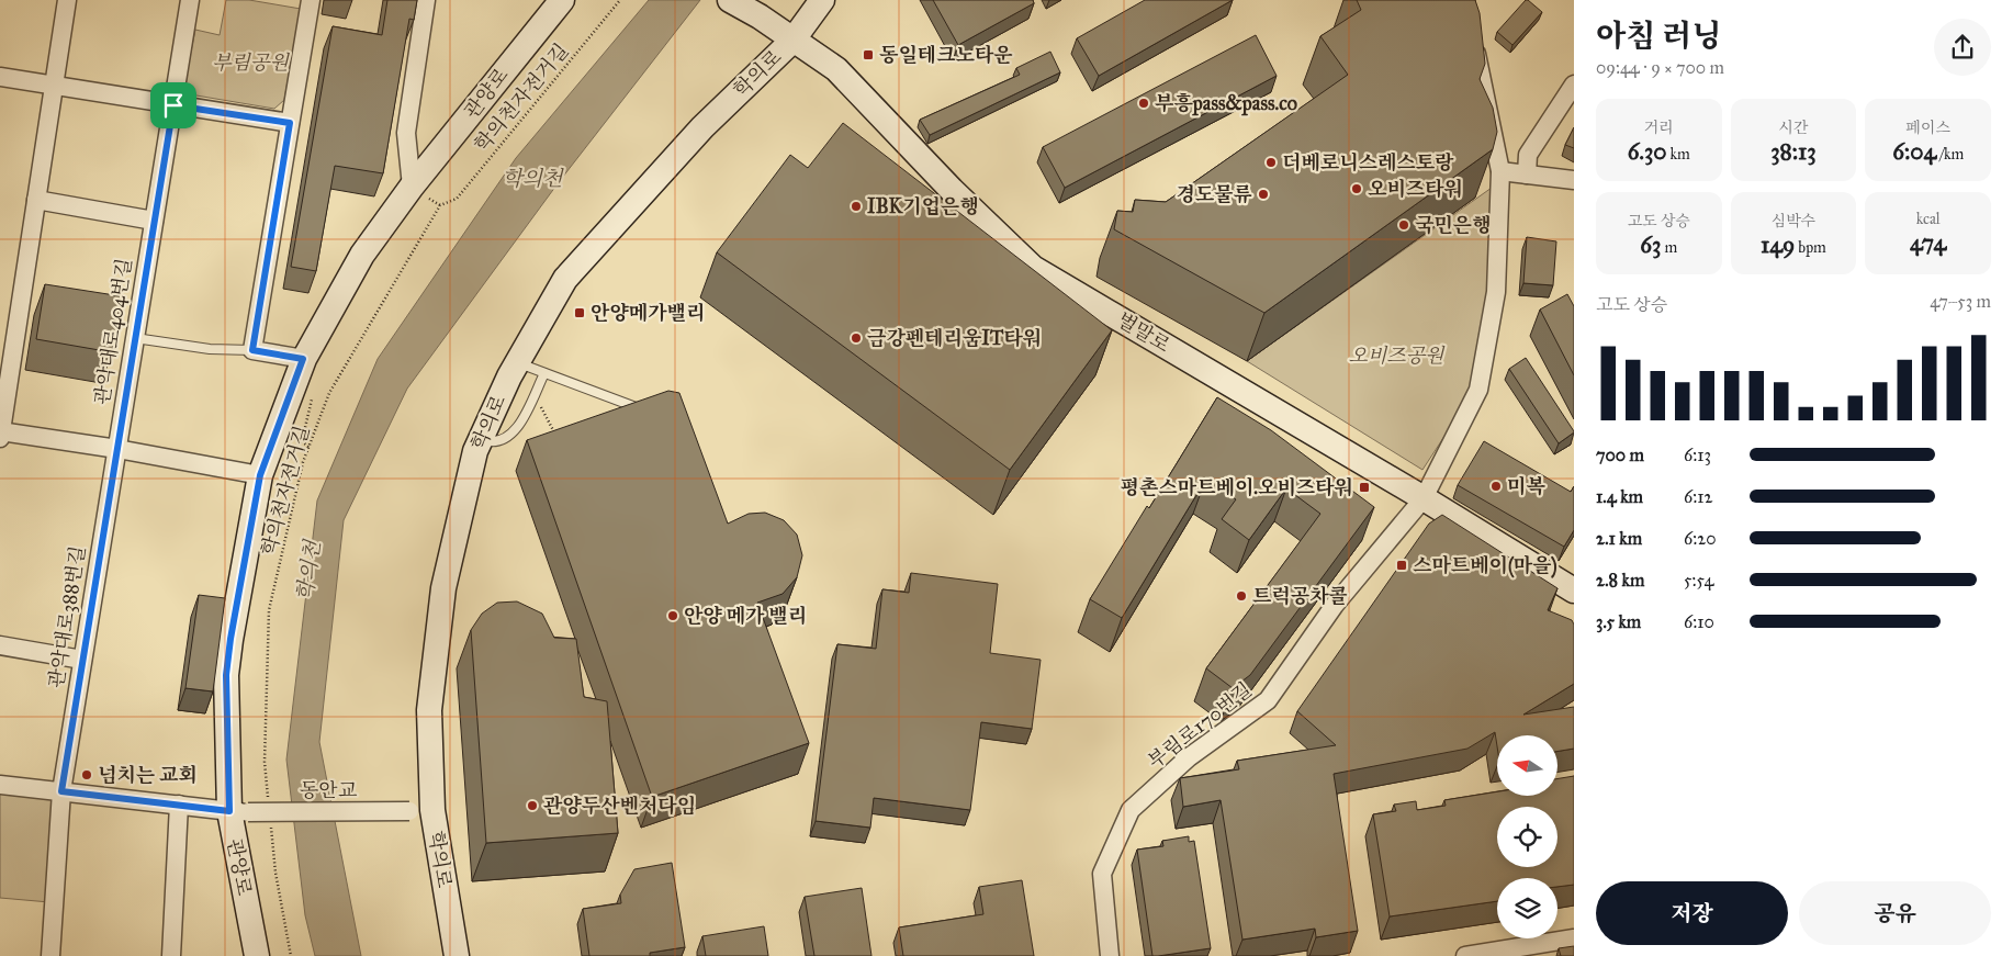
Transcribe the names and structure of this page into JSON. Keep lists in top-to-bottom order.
{
  "streets": {
    "street": [
      "학의로",
      "관양로",
      "관악대로404번길",
      "벌말로",
      "관악대로388번길",
      "부림로170번길",
      "동안교"
    ],
    "path": ["학의천자전거길"]
  },
  "crossings": [
    ["학의로", "벌말로"],
    ["학의로", "동안교"],
    ["관양로", "동안교"],
    ["관악대로404번길", "관악대로388번길"],
    ["벌말로", "부림로170번길"]
  ],
  "water": ["학의천"],
  "parks": ["부림공원", "오비즈공원"],
  "places": {
    "transit": [
      "동일테크노타운",
      "안양메가밸리",
      "평촌스마트베이.오비즈타워",
      "스마트베이(마을)"
    ],
    "other": [
      "부흥pass&pass.co",
      "더베로니스레스토랑",
      "오비즈타워",
      "경도물류",
      "IBK기업은행",
      "국민은행",
      "금강펜테리움IT타워",
      "미복",
      "트럭공차콜",
      "안양 메가 밸리",
      "넘치는 교회",
      "관양두산벤처다임"
    ]
  },
  "north": "left",
  "page": {
    "heading": ["아침 러닝", "09:44 · 9 × 700 m"],
    "stats": [
      ["거리", "6.30 km"],
      ["시간", "38:13"],
      ["페이스", "6:04 /km"],
      ["고도 상승", "63 m"],
      ["심박수", "149 bpm"],
      ["kcal", "474"]
    ],
    "chart": ["고도 상승", "47–53 m"],
    "list": [
      {
        "name": "700 m",
        "note": "6:13"
      },
      {
        "name": "1.4 km",
        "note": "6:12"
      },
      {
        "name": "2.1 km",
        "note": "6:20"
      },
      {
        "name": "2.8 km",
        "note": "5:54"
      },
      {
        "name": "3.5 km",
        "note": "6:10"
      }
    ],
    "buttons": ["저장", "공유"]
  }
}
